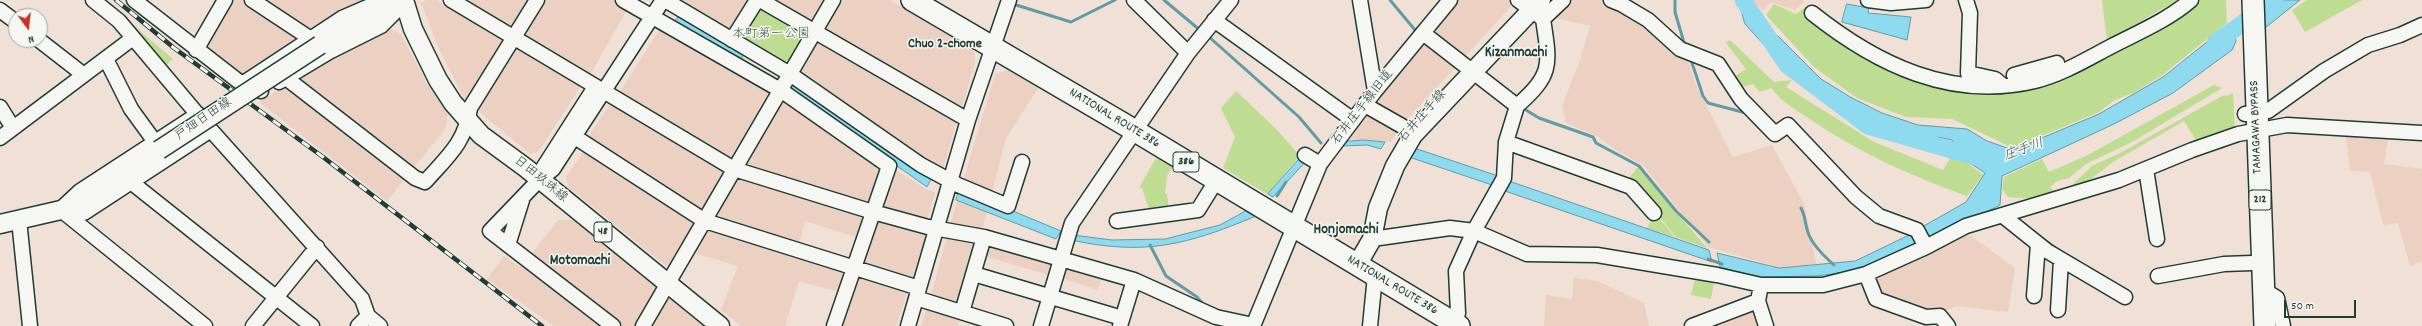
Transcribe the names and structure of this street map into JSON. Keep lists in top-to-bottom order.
{
  "streets": {
    "highway": [
      "NATIONAL ROUTE 386",
      "TAMAGAWA BYPASS",
      "386",
      "212"
    ],
    "main road": [
      "石井庄手線",
      "戸畑日田線",
      "日田玖珠線",
      "48"
    ],
    "street": ["石井庄手線旧道"]
  },
  "crossings": [
    ["石井庄手線旧道", "NATIONAL ROUTE 386"],
    ["石井庄手線", "NATIONAL ROUTE 386"],
    ["戸畑日田線", "日田玖珠線"]
  ],
  "districts": [
    "Chuo 2-chome",
    "Kizanmachi",
    "Honjomachi",
    "Motomachi"
  ],
  "water": ["庄手川"],
  "parks": ["本町第一公園"],
  "scale_bar": "50 m",
  "north": "bottom"
}
